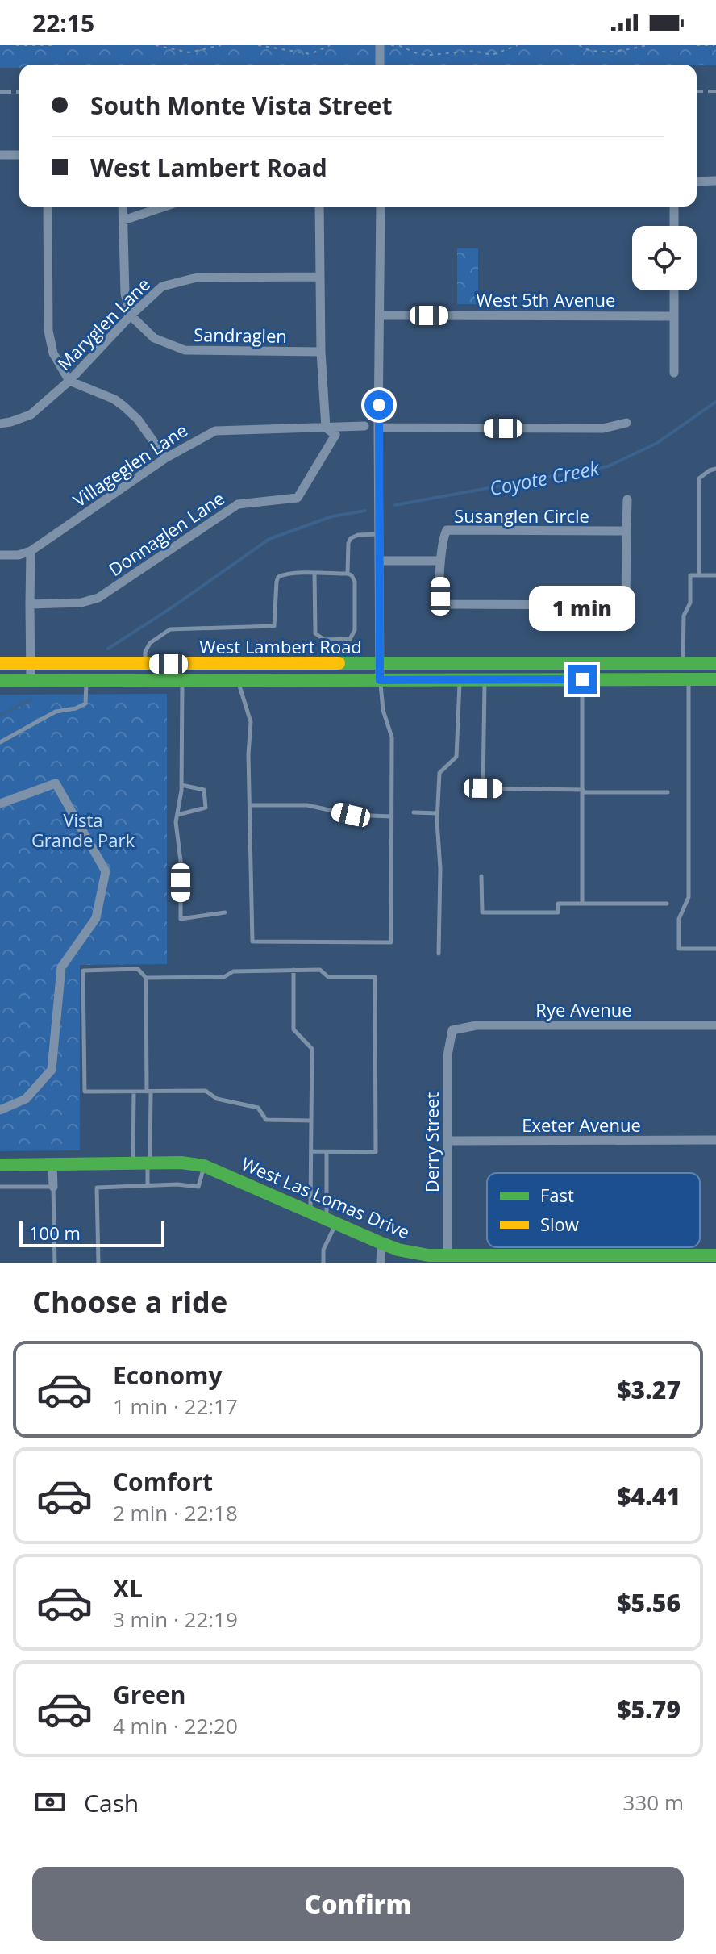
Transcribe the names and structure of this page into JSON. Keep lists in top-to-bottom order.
{
  "streets": {
    "main road": ["West Lambert Road", "West Las Lomas Drive"],
    "street": [
      "West 5th Avenue",
      "Maryglen Lane",
      "Sandraglen",
      "Villageglen Lane",
      "Susanglen Circle",
      "Donnaglen Lane",
      "Rye Avenue",
      "Exeter Avenue",
      "Derry Street"
    ]
  },
  "crossings": [
    ["Maryglen Lane", "Sandraglen"],
    ["Maryglen Lane", "Donnaglen Lane"],
    ["Sandraglen", "Donnaglen Lane"],
    ["Villageglen Lane", "Donnaglen Lane"],
    ["Rye Avenue", "Derry Street"],
    ["Exeter Avenue", "Derry Street"],
    ["Derry Street", "West Las Lomas Drive"]
  ],
  "water": ["Coyote Creek"],
  "parks": ["Vista Grande Park"],
  "legend": ["Fast", "Slow"],
  "scale_bar": "100 m",
  "page": {
    "status": "22:15",
    "banner": ["South Monte Vista Street", "West Lambert Road"],
    "bubble": "1 min",
    "scale": "100 m",
    "heading": "Choose a ride",
    "list": [
      {
        "name": "Economy",
        "note": "1 min · 22:17",
        "value": "$3.27"
      },
      {
        "name": "Comfort",
        "note": "2 min · 22:18",
        "value": "$4.41"
      },
      {
        "name": "XL",
        "note": "3 min · 22:19",
        "value": "$5.56"
      },
      {
        "name": "Green",
        "note": "4 min · 22:20",
        "value": "$5.79"
      }
    ],
    "pay": ["Cash", "330 m"],
    "buttons": "Confirm"
  }
}
